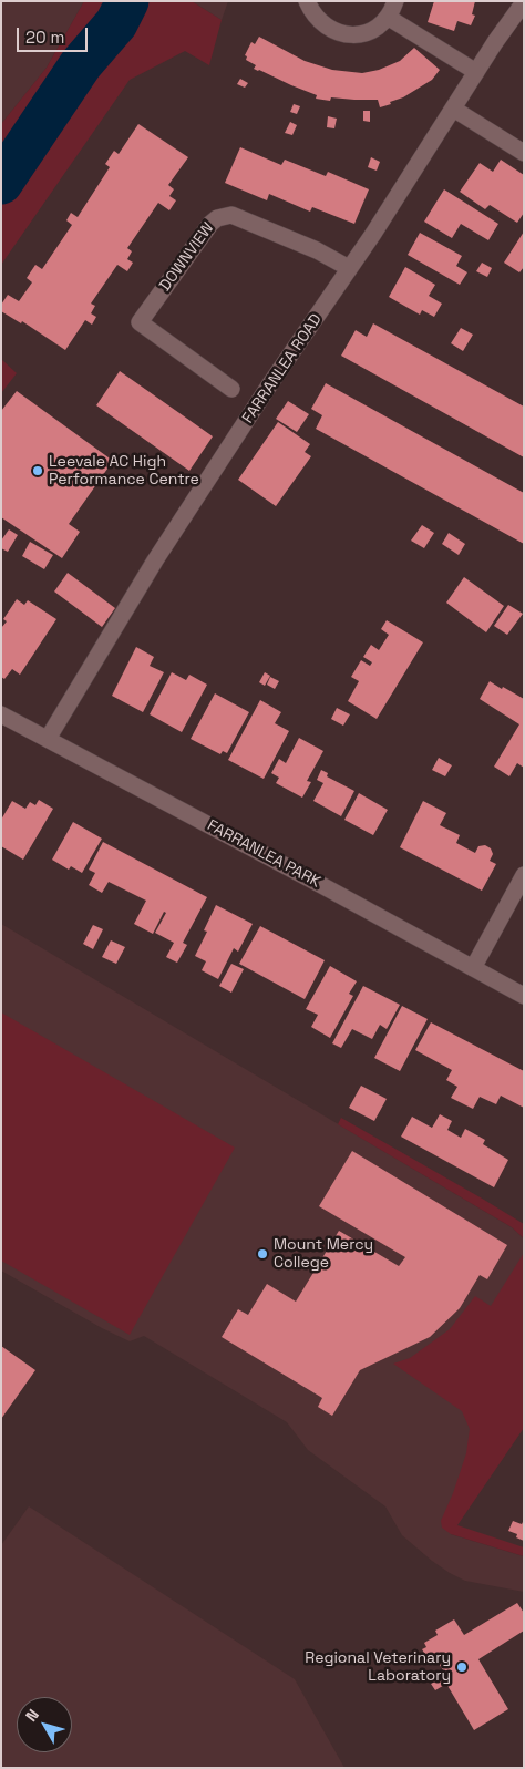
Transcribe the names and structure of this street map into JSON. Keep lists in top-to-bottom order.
{
  "streets": {
    "street": ["DOWNVIEW", "FARRANLEA ROAD", "FARRANLEA PARK"]
  },
  "crossings": [
    ["DOWNVIEW", "FARRANLEA ROAD"],
    ["FARRANLEA ROAD", "FARRANLEA PARK"]
  ],
  "places": ["Leevale AC High Performance Centre", "Mount Mercy College", "Regional Veterinary Laboratory"],
  "scale_bar": "20 m",
  "north": "top left"
}
